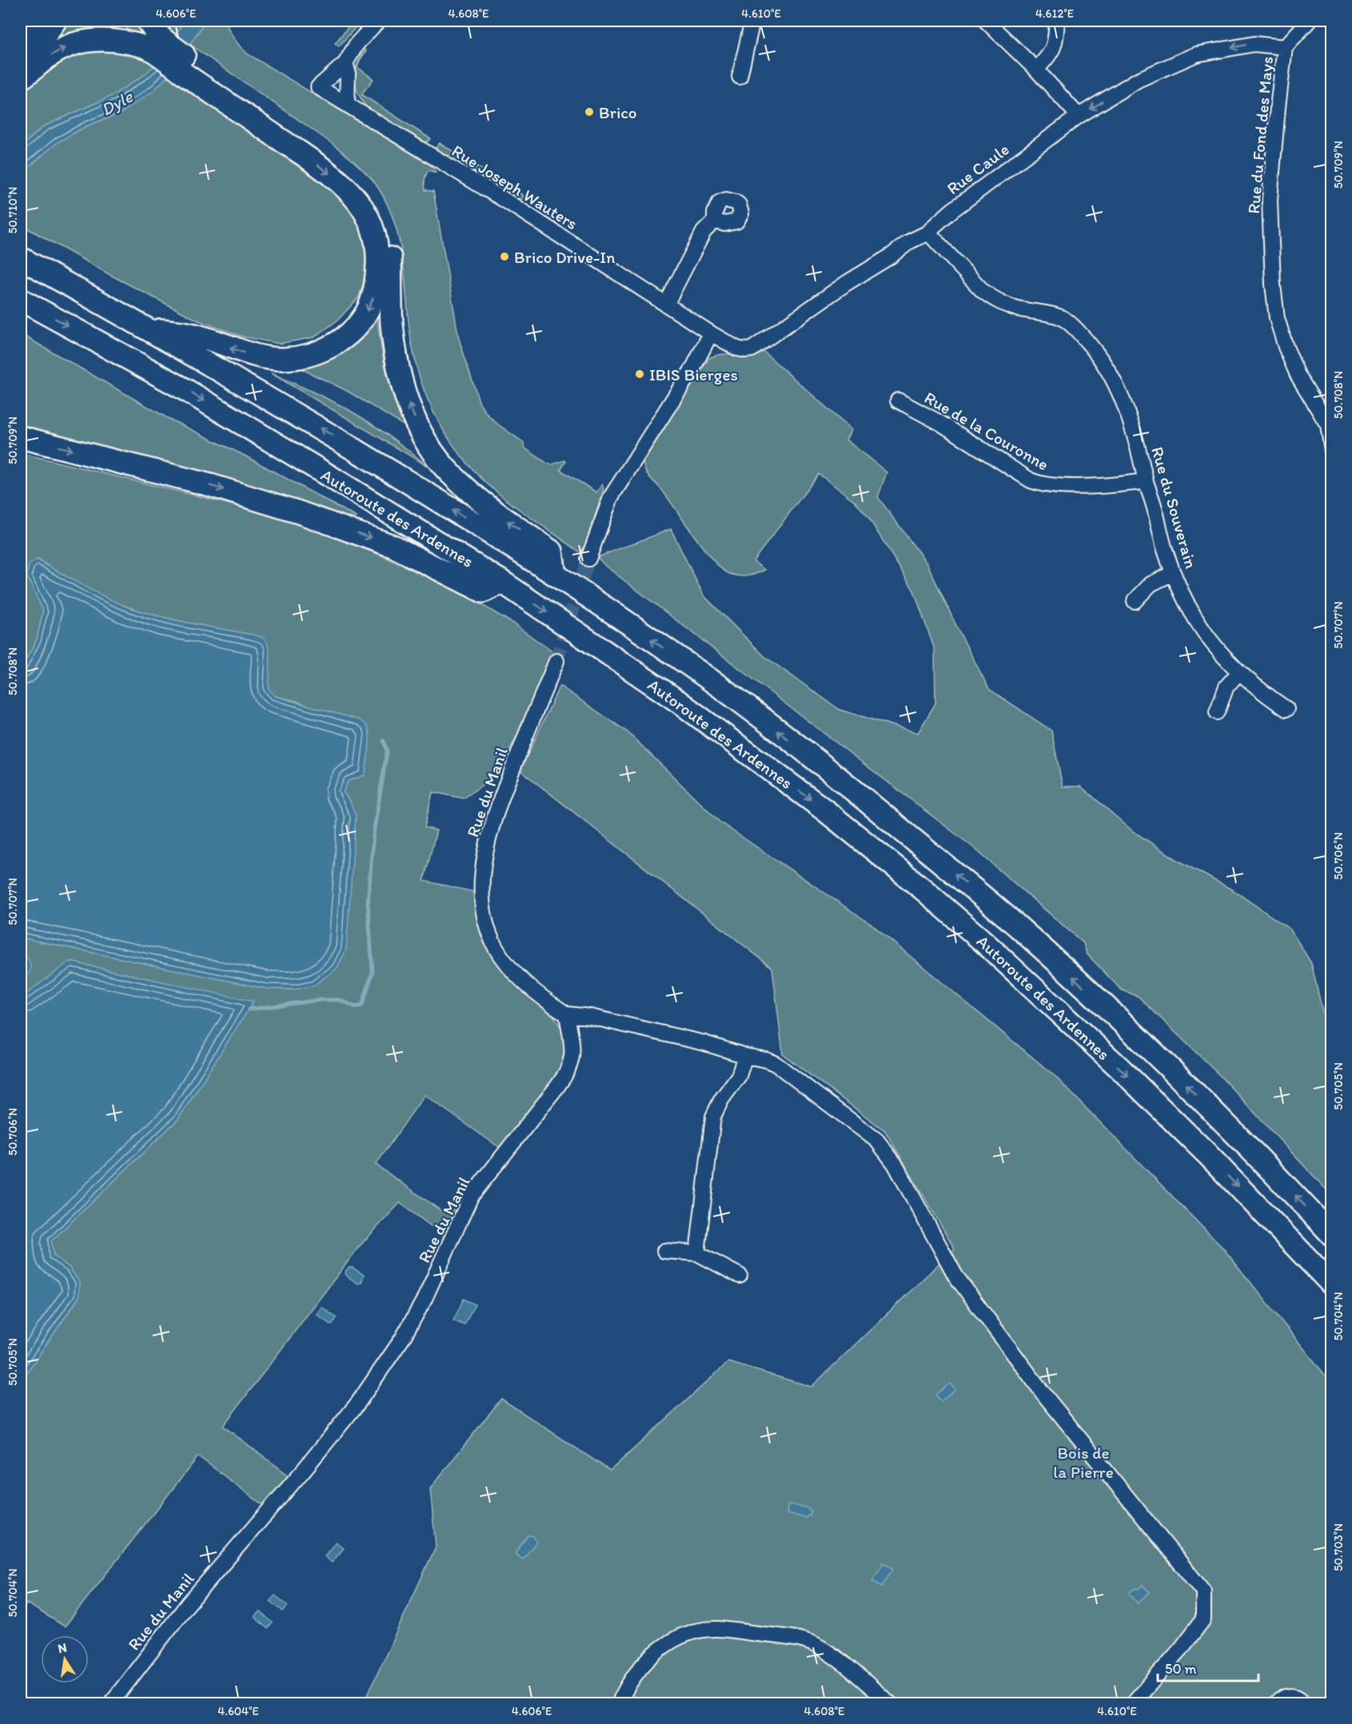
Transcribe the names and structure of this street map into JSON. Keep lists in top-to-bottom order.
{
  "streets": {
    "highway": ["Autoroute des Ardennes"],
    "street": [
      "Rue du Fond des Mays",
      "Rue Caule",
      "Rue Joseph Wauters",
      "Rue de la Couronne",
      "Rue du Souverain",
      "Rue du Manil"
    ]
  },
  "crossings": [
    ["Rue du Fond des Mays", "Rue Caule"],
    ["Rue Caule", "Rue Joseph Wauters"],
    ["Rue Caule", "Rue du Souverain"],
    ["Rue de la Couronne", "Rue du Souverain"]
  ],
  "water": ["Dyle"],
  "parks": ["Bois de la Pierre"],
  "places": ["Brico", "Brico Drive-In", "IBIS Bierges"],
  "scale_bar": "50 m",
  "north": "top",
  "coordinates": [
    "4.606°E",
    "4.608°E",
    "4.610°E",
    "4.612°E",
    "50.709°N",
    "50.710°N",
    "50.708°N",
    "50.707°N",
    "50.706°N",
    "50.705°N",
    "50.704°N",
    "50.703°N",
    "4.604°E"
  ]
}
